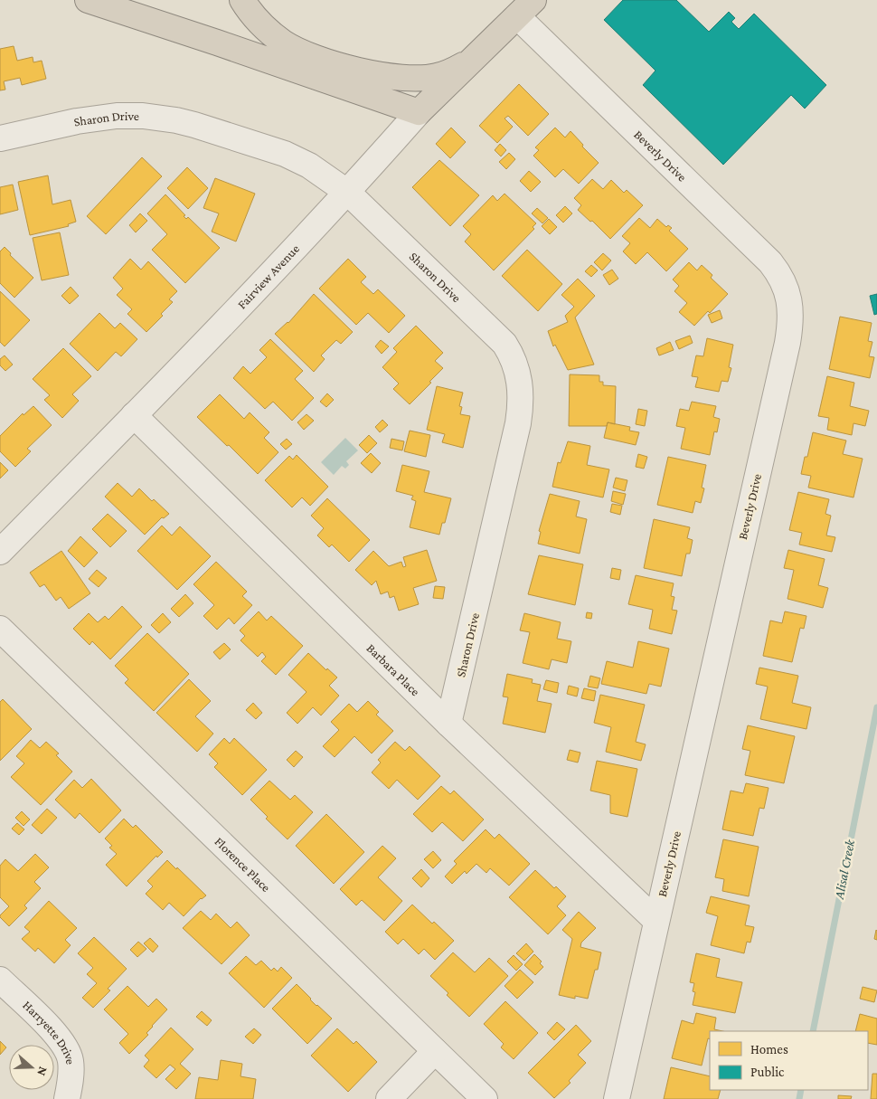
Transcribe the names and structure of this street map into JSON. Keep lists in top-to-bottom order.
{
  "streets": {
    "highway": ["Fairview Avenue"],
    "street": [
      "Sharon Drive",
      "Beverly Drive",
      "Barbara Place",
      "Florence Place",
      "Harryette Drive"
    ]
  },
  "crossings": [
    ["Sharon Drive", "Fairview Avenue"],
    ["Sharon Drive", "Barbara Place"],
    ["Beverly Drive", "Fairview Avenue"],
    ["Beverly Drive", "Barbara Place"],
    ["Fairview Avenue", "Barbara Place"]
  ],
  "water": ["Alisal Creek"],
  "legend": ["Homes", "Public"],
  "north": "right"
}
